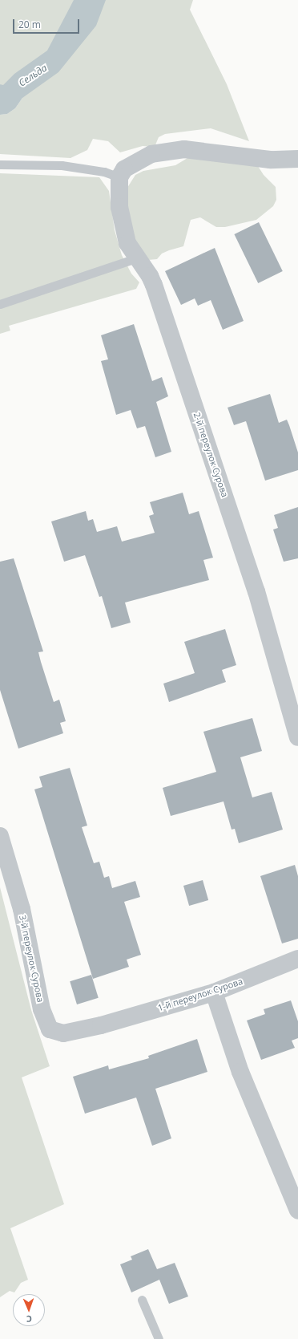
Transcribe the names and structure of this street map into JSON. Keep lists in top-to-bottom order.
{
  "streets": {
    "street": ["2-й переулок Сурова", "3-й переулок Сурова", "1-й переулок Сурова"]
  },
  "crossings": [
    ["3-й переулок Сурова", "1-й переулок Сурова"]
  ],
  "water": ["Сельда"],
  "scale_bar": "20 m",
  "north": "bottom"
}
